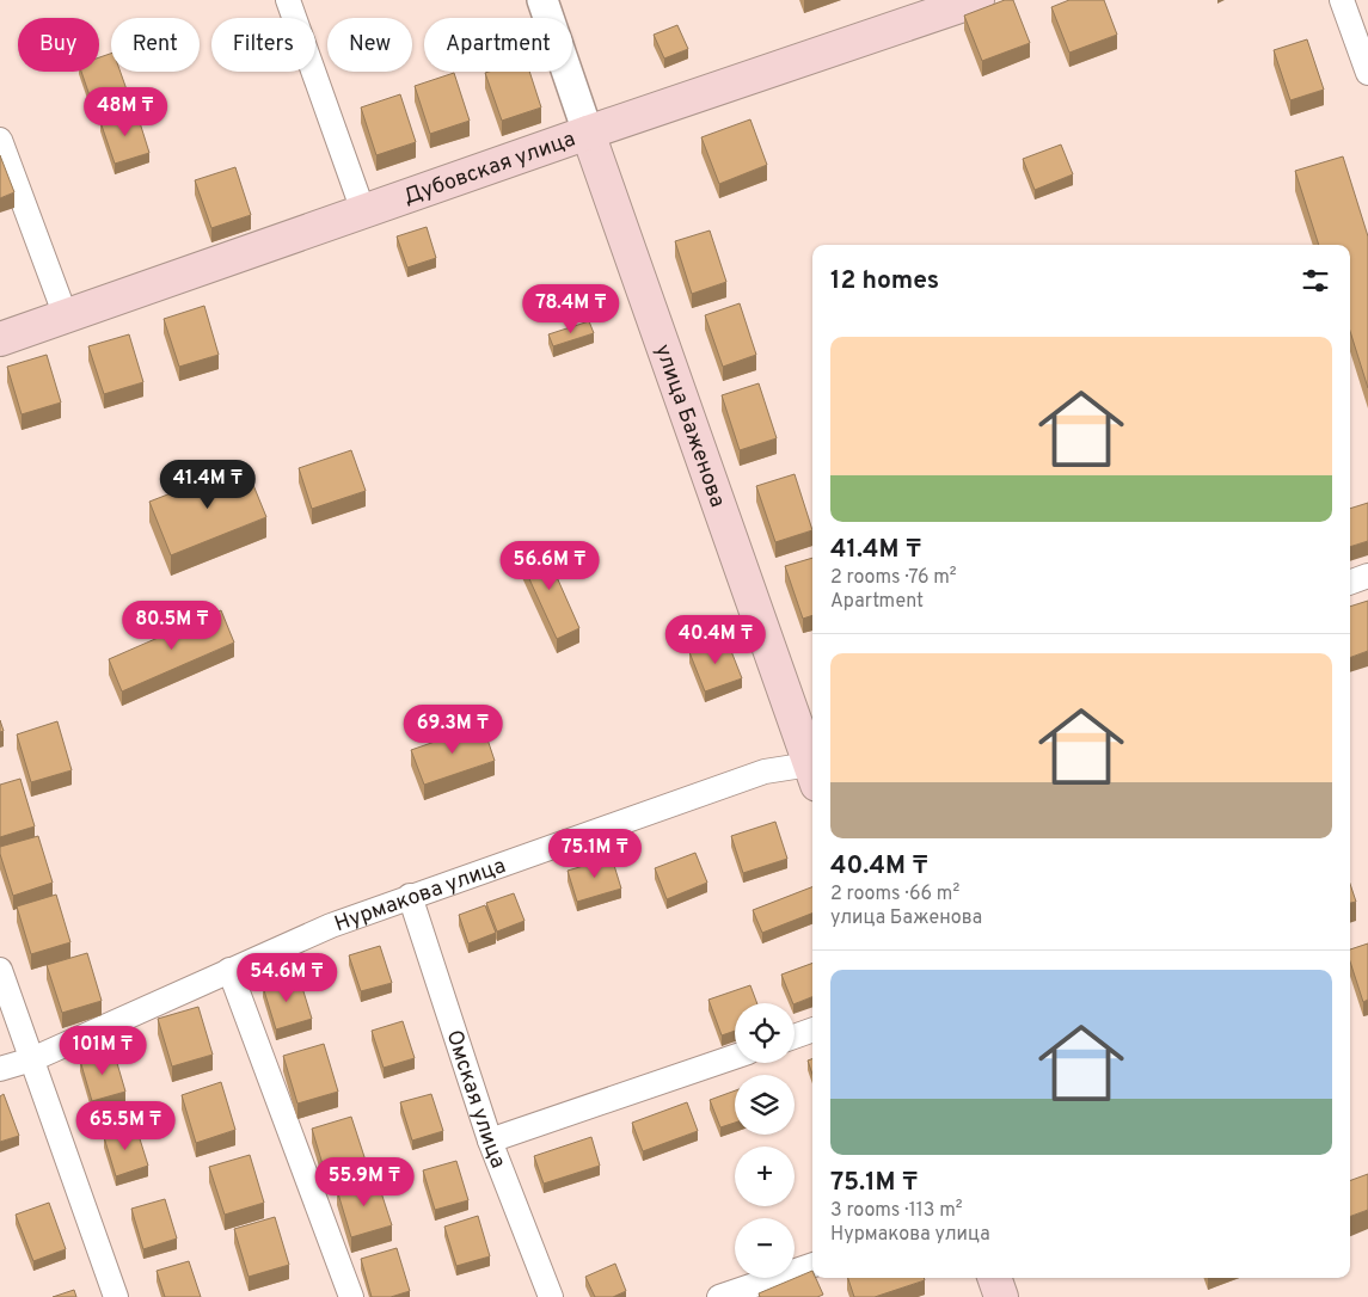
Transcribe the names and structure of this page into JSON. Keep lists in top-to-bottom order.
{
  "streets": {
    "main road": ["Дубовская улица", "улица Баженова"],
    "street": ["Нурмакова улица", "Омская улица"]
  },
  "crossings": [
    ["Дубовская улица", "улица Баженова"],
    ["Нурмакова улица", "Омская улица"]
  ],
  "page": {
    "chip": [
      "Buy",
      "Rent",
      "Filters",
      "New",
      "Apartment"
    ],
    "price": [
      "48M ₸",
      "78.4M ₸",
      "41.4M ₸",
      "56.6M ₸",
      "80.5M ₸",
      "40.4M ₸",
      "69.3M ₸",
      "75.1M ₸",
      "54.6M ₸",
      "101M ₸",
      "65.5M ₸",
      "55.9M ₸"
    ],
    "heading": "12 homes",
    "list": [
      {
        "name": "41.4M ₸",
        "note": "2 rooms · 76 m² · Apartment"
      },
      {
        "name": "40.4M ₸",
        "note": "2 rooms · 66 m² · улица Баженова"
      },
      {
        "name": "75.1M ₸",
        "note": "3 rooms · 113 m² · Нурмакова улица"
      }
    ],
    "map_buttons": ["+", "−"]
  }
}
